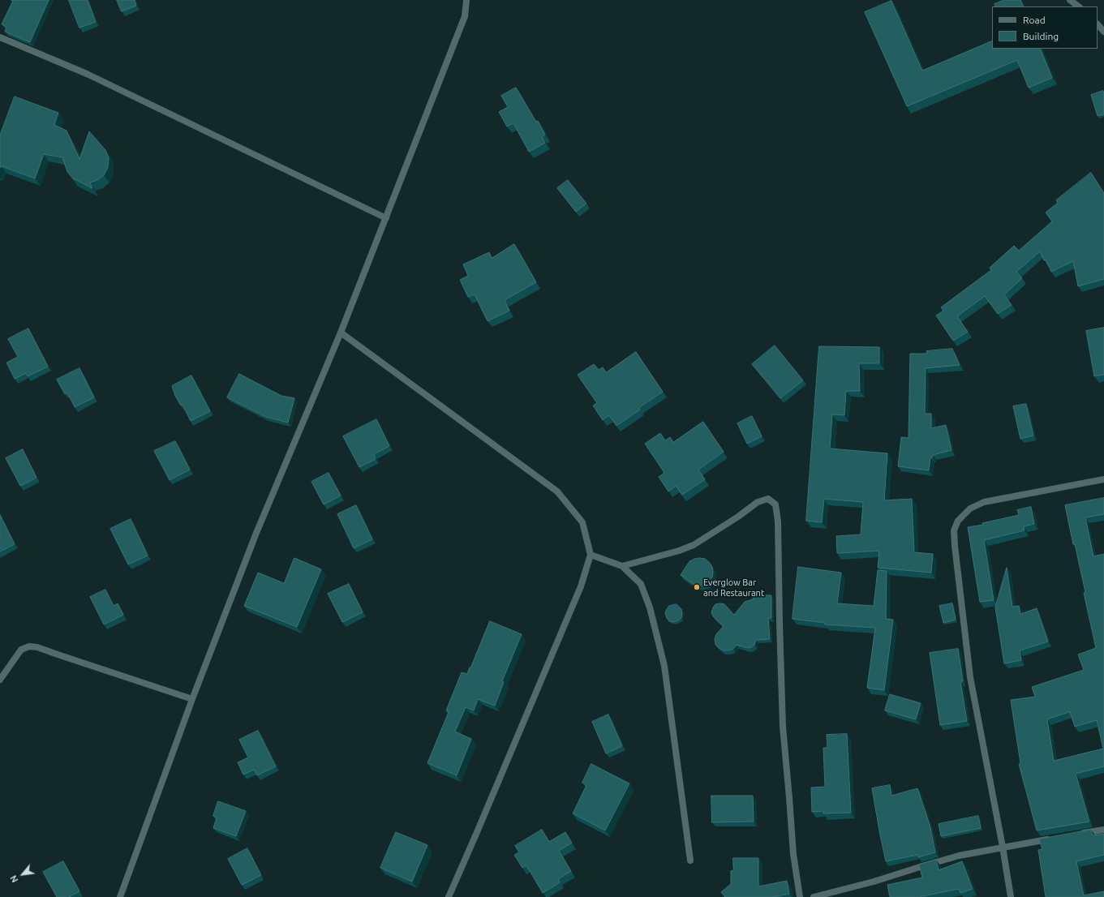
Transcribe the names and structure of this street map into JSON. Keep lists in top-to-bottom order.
{
  "places": ["Everglow Bar and Restaurant"],
  "legend": ["Road", "Building"],
  "north": "bottom left"
}
